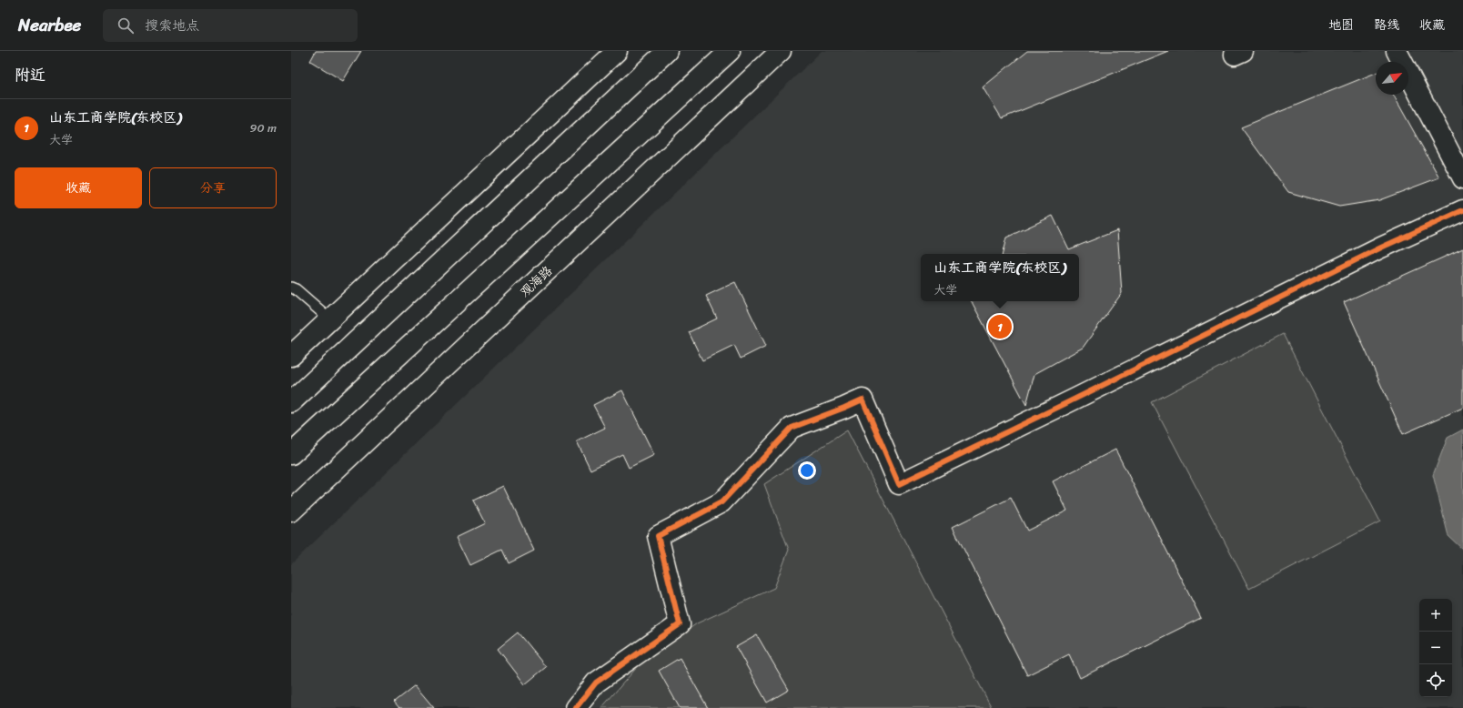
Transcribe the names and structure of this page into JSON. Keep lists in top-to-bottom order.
{
  "streets": {
    "main road": ["观海路"]
  },
  "north": "top right",
  "page": {
    "header": "Nearbee",
    "search": "搜索地点",
    "nav": ["地图", "路线", "收藏"],
    "heading": "附近",
    "list": [
      {
        "mark": "1",
        "name": "山东工商学院(东校区)",
        "note": "大学",
        "value": "90 m"
      }
    ],
    "buttons": ["收藏", "分享"],
    "popup": ["山东工商学院(东校区)", "大学"],
    "pins": "1",
    "map_buttons": ["+", "−"]
  }
}
